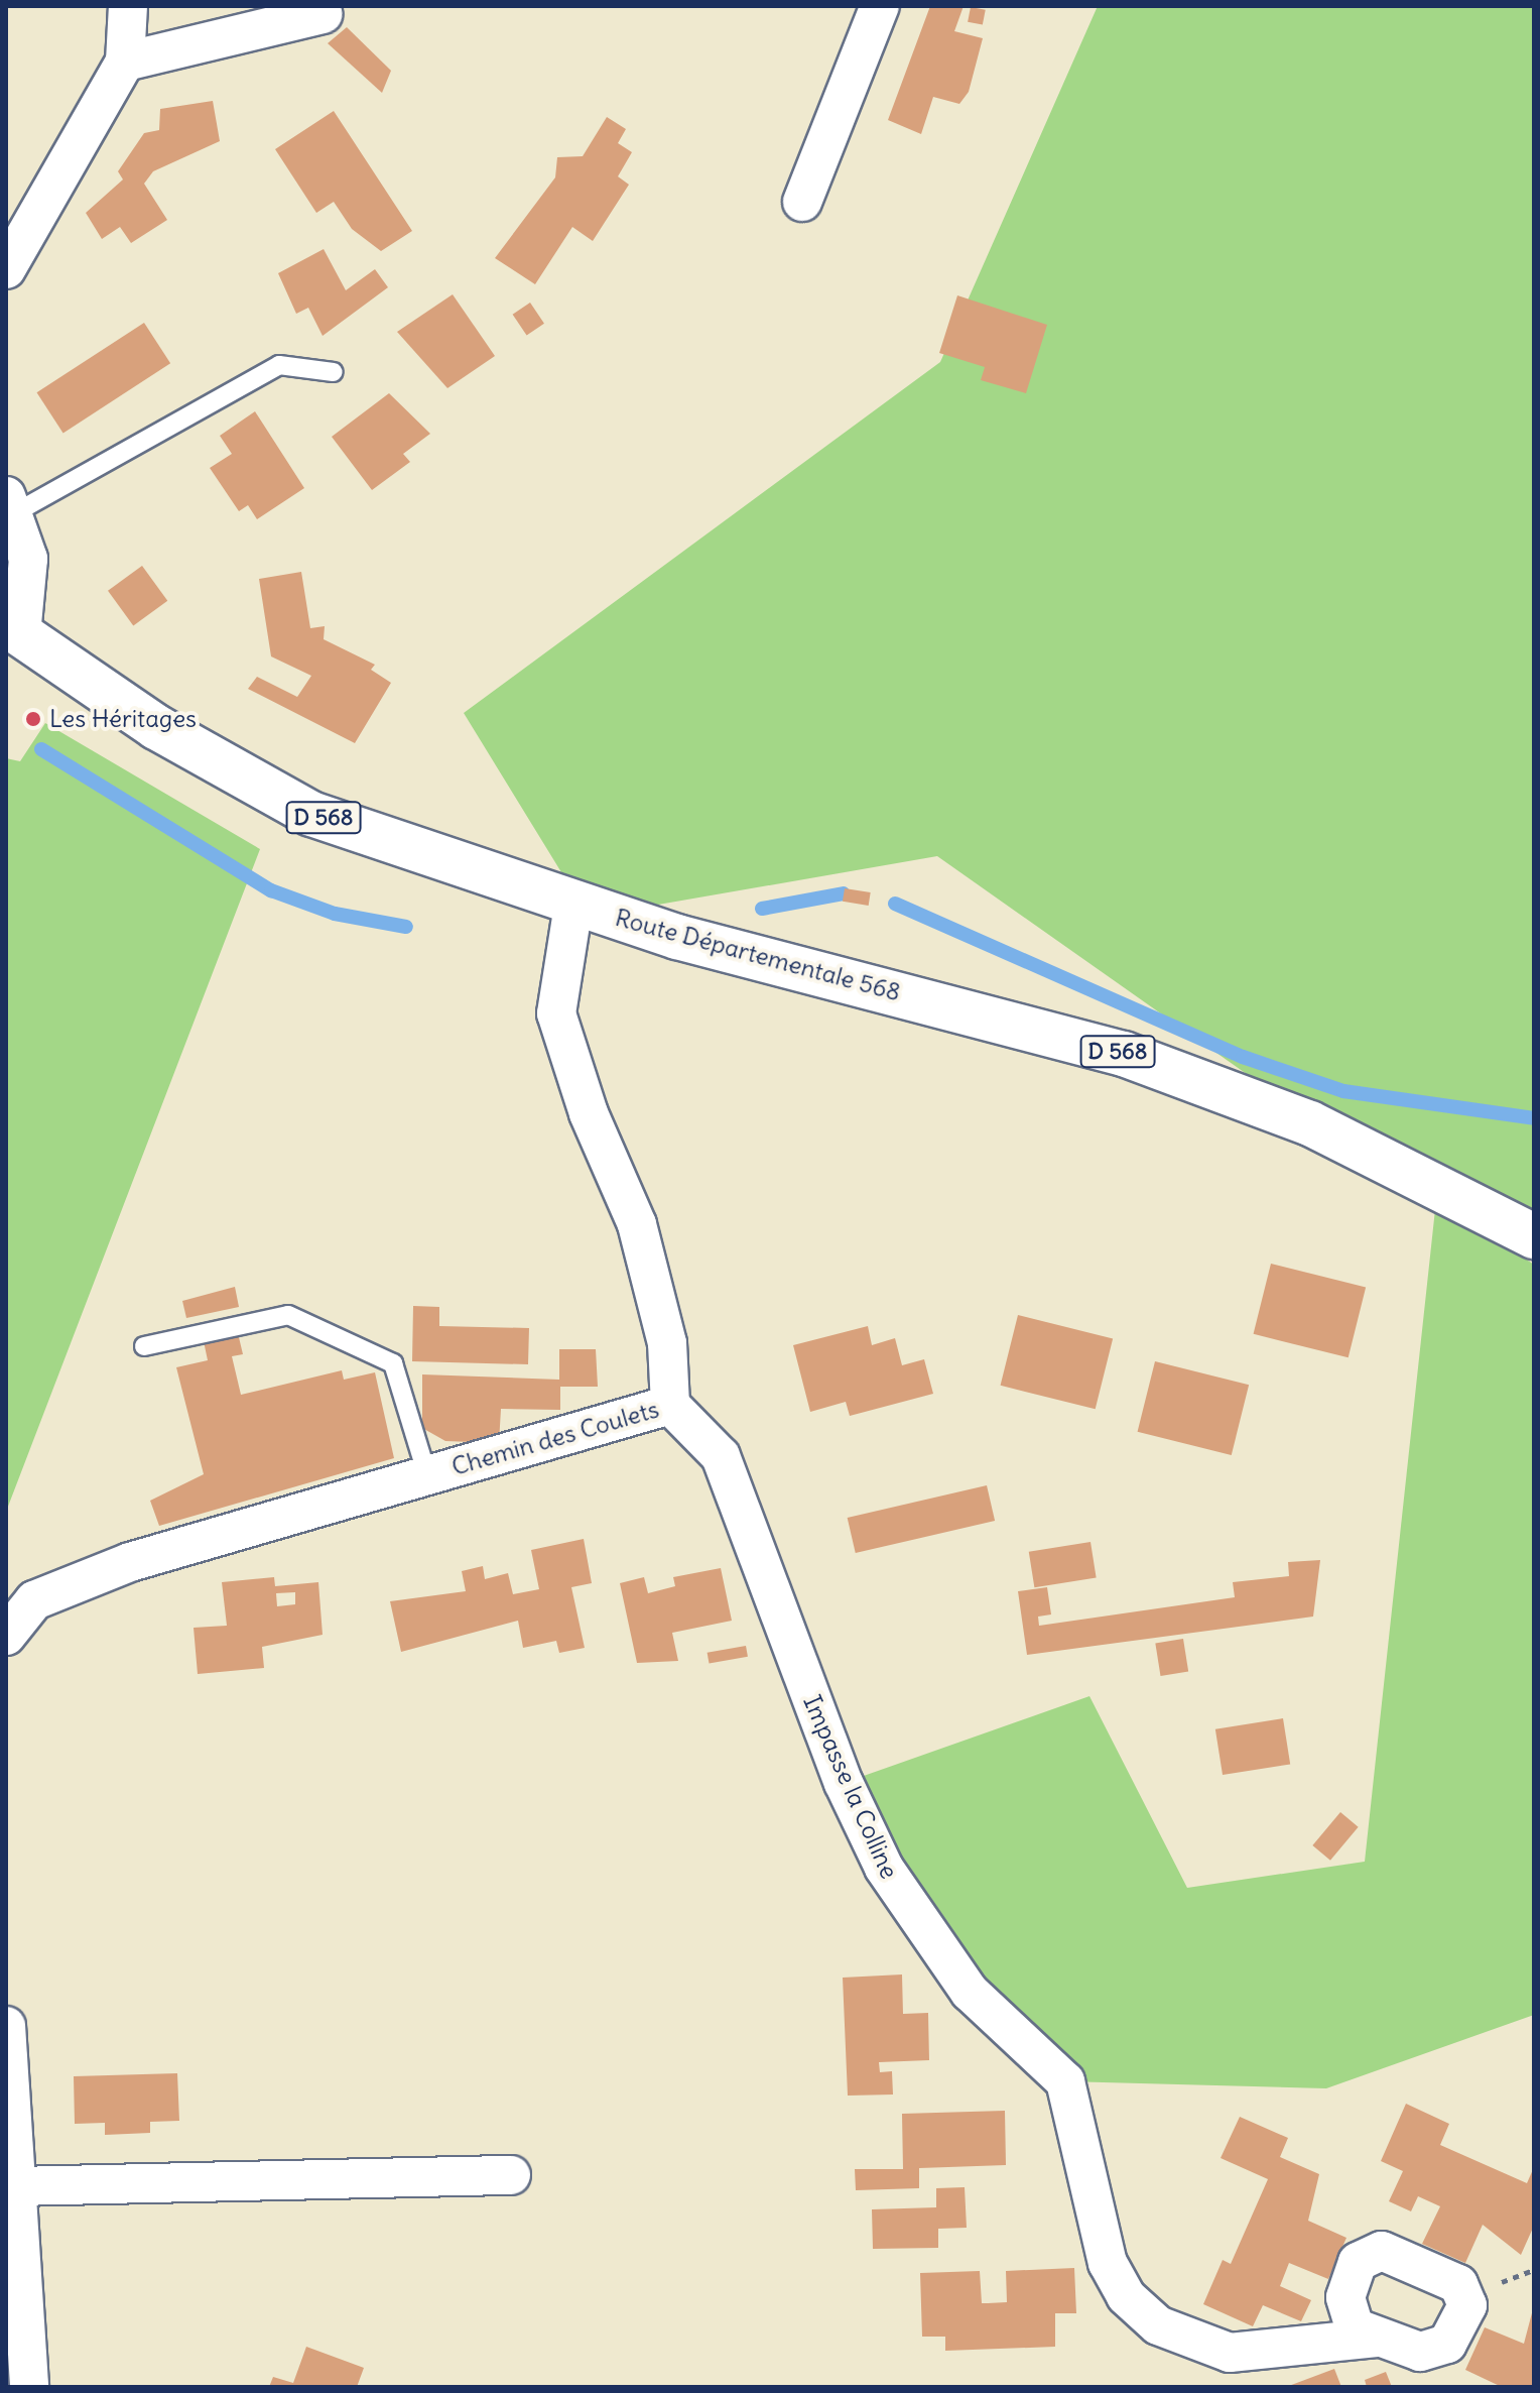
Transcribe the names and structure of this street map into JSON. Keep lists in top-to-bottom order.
{
  "streets": {
    "main road": ["D 568", "Route Départementale 568"],
    "street": ["Chemin des Coulets", "Impasse la Colline"]
  },
  "crossings": [
    ["Route Départementale 568", "Chemin des Coulets"],
    ["Chemin des Coulets", "Impasse la Colline"]
  ],
  "places": ["Les Héritages"]
}
